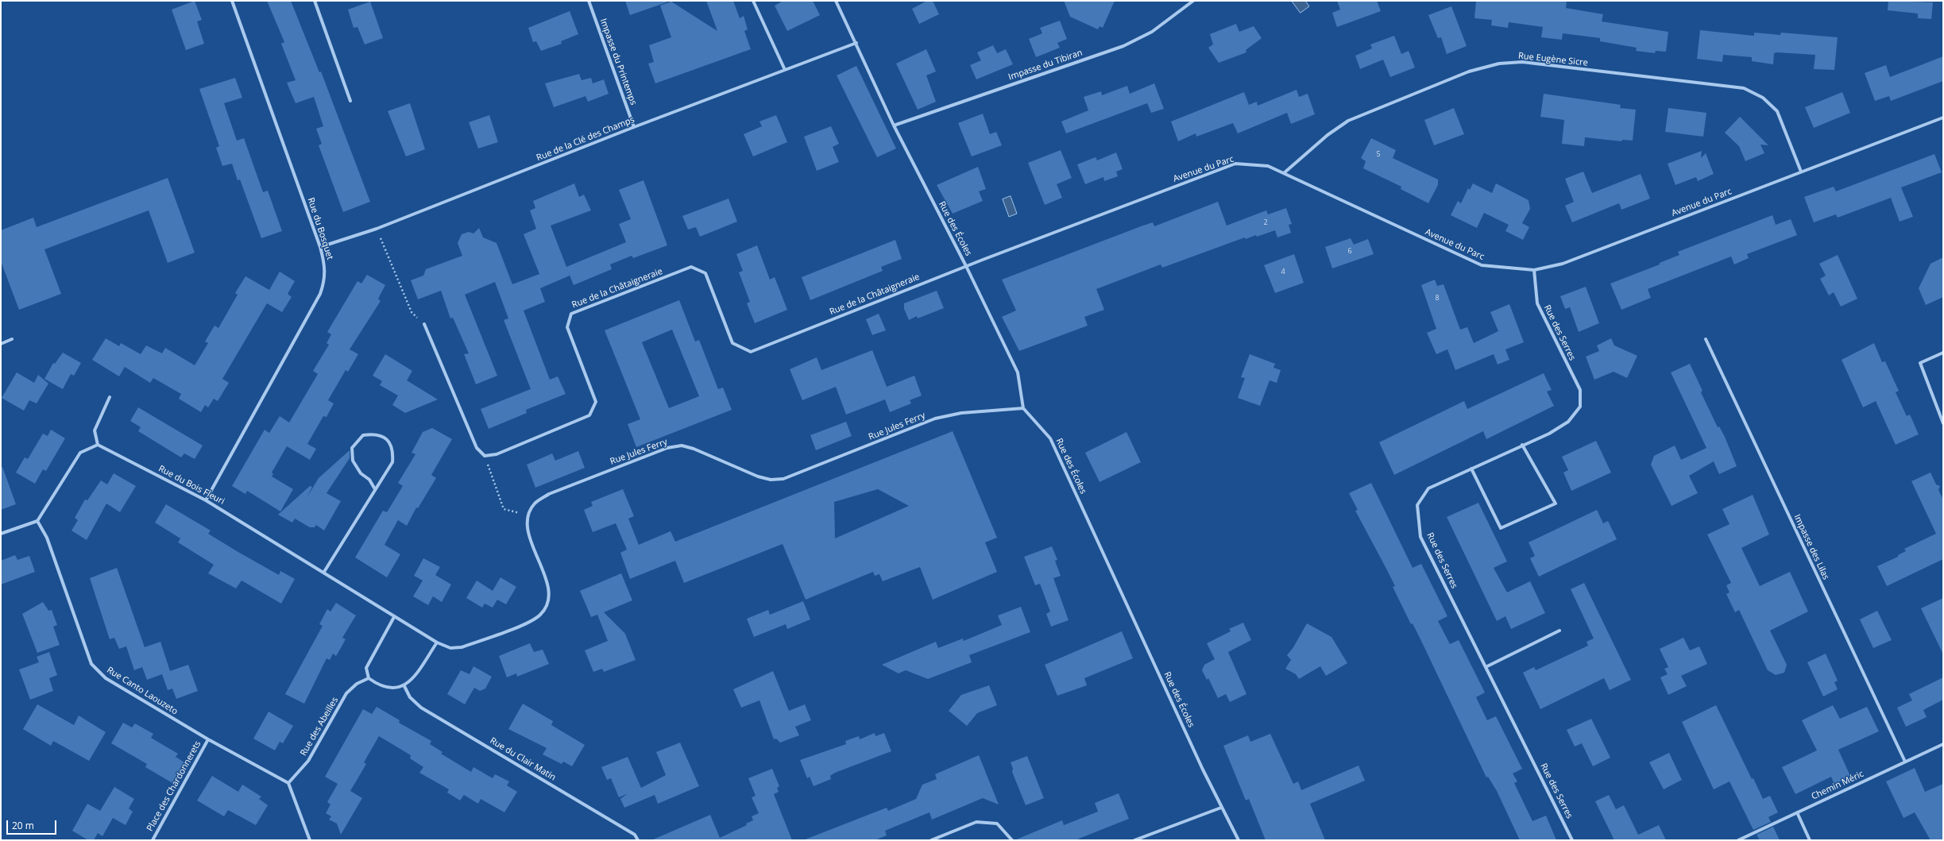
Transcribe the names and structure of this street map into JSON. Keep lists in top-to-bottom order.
{
  "streets": {
    "street": [
      "Rue Eugène Sicre",
      "Impasse du Printemps",
      "Impasse du Tibiran",
      "Rue de la Clé des Champs",
      "Avenue du Parc",
      "Rue du Bosquet",
      "Rue des Écoles",
      "Rue de la Châtaigneraie",
      "Rue des Serres",
      "Rue Jules Ferry",
      "Rue du Bois Fleuri",
      "Impasse des Lilas",
      "Rue Canto Laouzeto",
      "Rue des Abeilles",
      "Rue du Clair Matin",
      "Chemin Méric",
      "Place des Chardonnerets"
    ]
  },
  "crossings": [
    ["Rue Eugène Sicre", "Avenue du Parc"],
    ["Impasse du Printemps", "Rue de la Clé des Champs"],
    ["Impasse du Tibiran", "Rue des Écoles"],
    ["Rue de la Clé des Champs", "Rue du Bosquet"],
    ["Rue de la Clé des Champs", "Rue des Écoles"],
    ["Avenue du Parc", "Rue des Écoles"],
    ["Avenue du Parc", "Rue de la Châtaigneraie"],
    ["Avenue du Parc", "Rue des Serres"],
    ["Rue du Bosquet", "Rue du Bois Fleuri"],
    ["Rue des Écoles", "Rue de la Châtaigneraie"],
    ["Rue des Écoles", "Rue Jules Ferry"],
    ["Impasse des Lilas", "Chemin Méric"],
    ["Rue Canto Laouzeto", "Rue des Abeilles"],
    ["Rue Canto Laouzeto", "Place des Chardonnerets"]
  ],
  "house_numbers": [
    "5",
    "2",
    "6",
    "4",
    "8"
  ],
  "scale_bar": "20 m"
}
